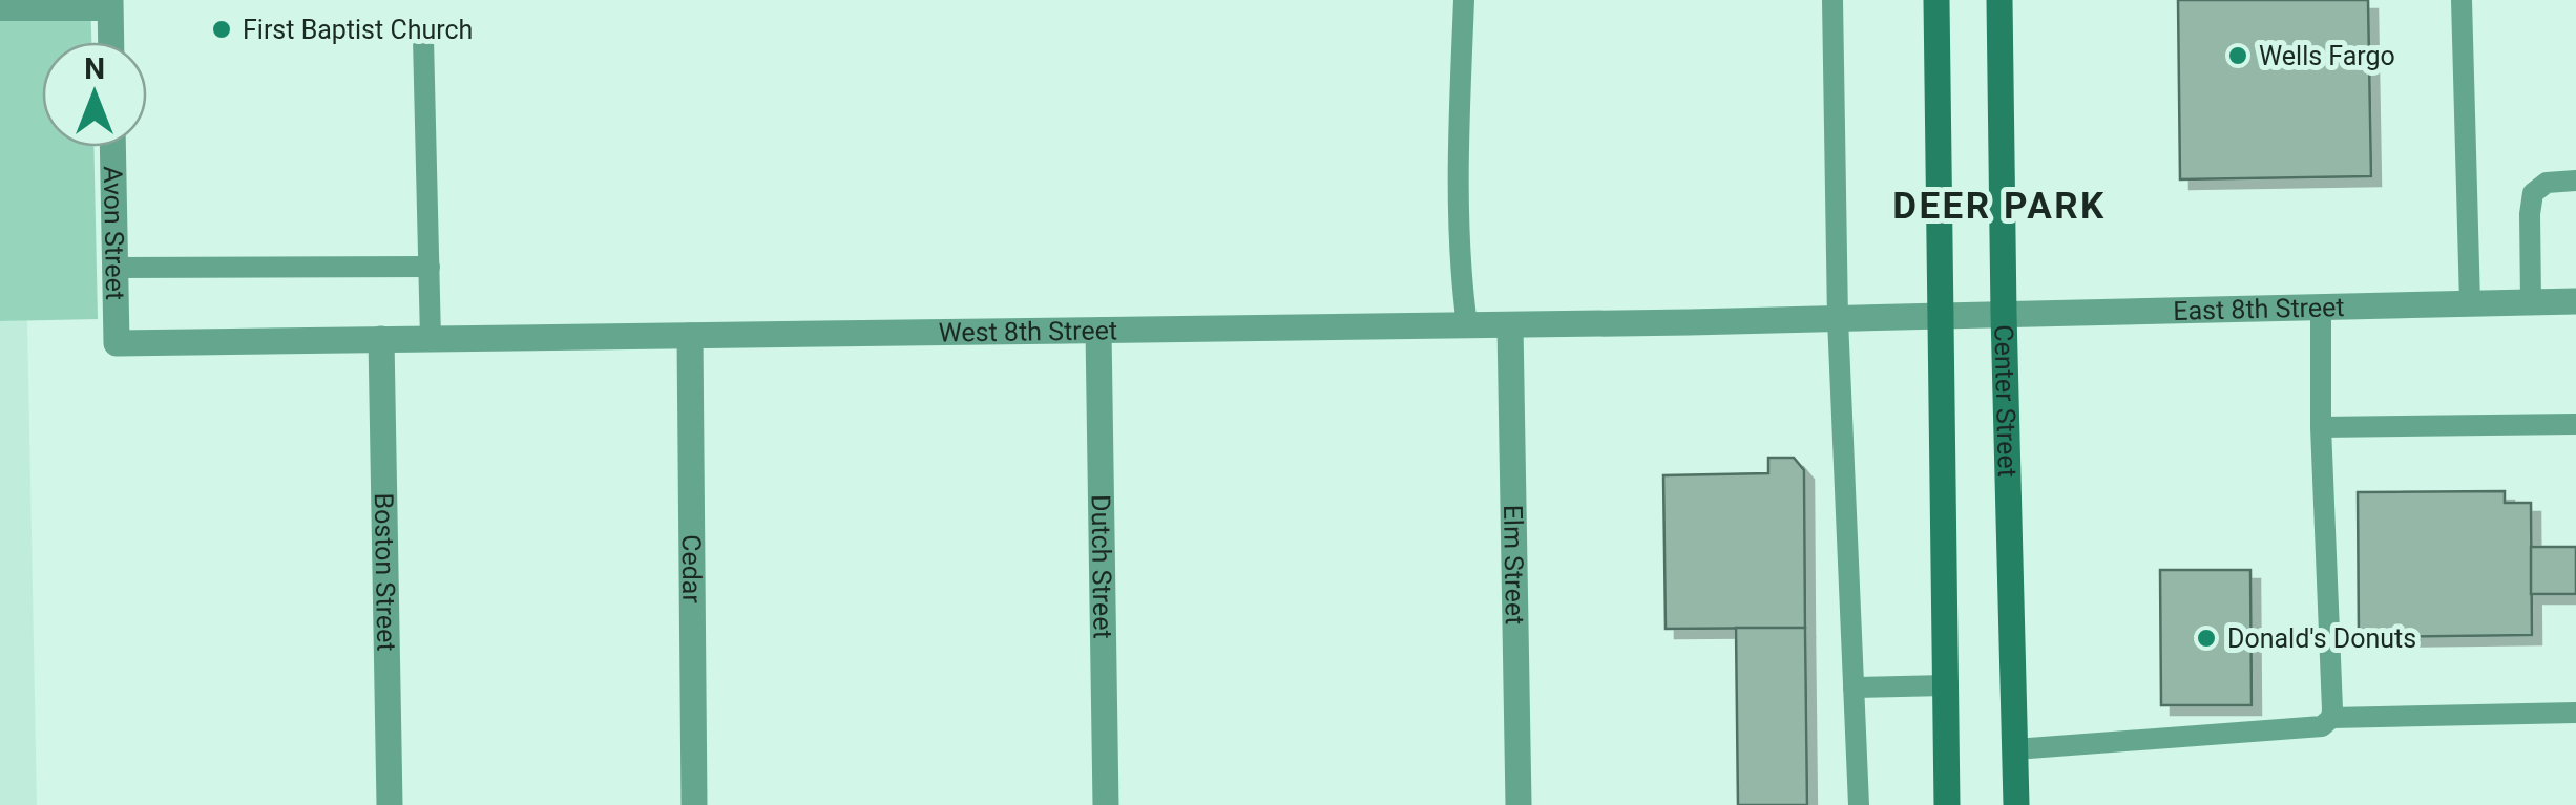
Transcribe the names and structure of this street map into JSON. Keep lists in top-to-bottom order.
{
  "streets": {
    "main road": ["Center Street"],
    "street": [
      "Avon Street",
      "East 8th Street",
      "West 8th Street",
      "Elm Street",
      "Dutch Street",
      "Cedar",
      "Boston Street"
    ]
  },
  "crossings": [
    ["Avon Street", "West 8th Street"],
    ["East 8th Street", "West 8th Street"],
    ["East 8th Street", "Center Street"],
    ["West 8th Street", "Elm Street"],
    ["West 8th Street", "Dutch Street"],
    ["West 8th Street", "Cedar"],
    ["West 8th Street", "Boston Street"]
  ],
  "districts": ["DEER PARK"],
  "places": ["First Baptist Church", "Wells Fargo", "Donald's Donuts"],
  "north": "top"
}
